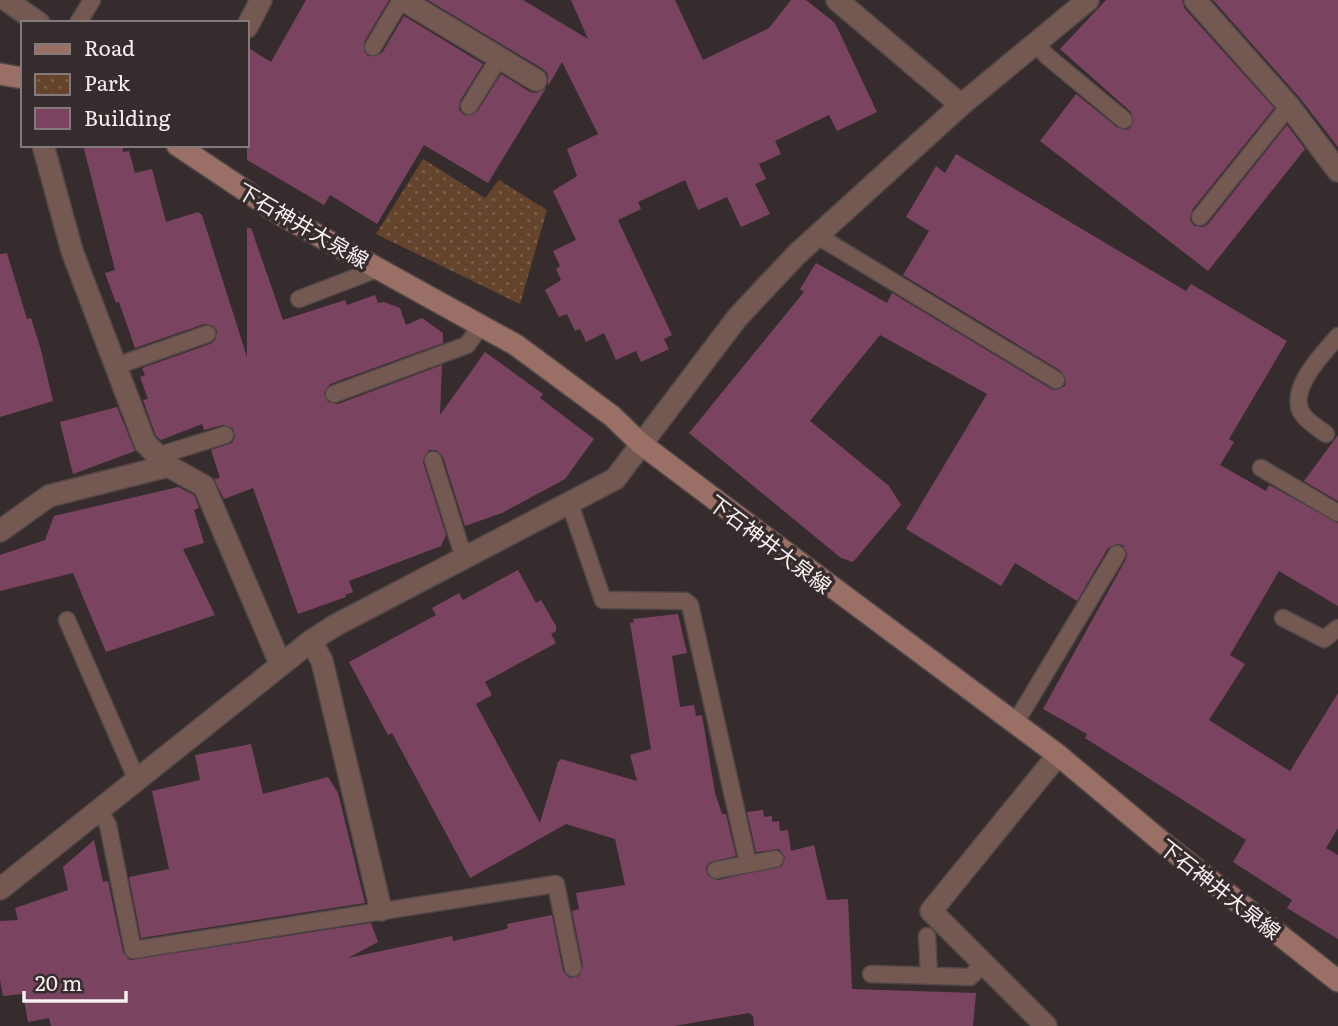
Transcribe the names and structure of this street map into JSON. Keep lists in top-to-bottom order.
{
  "streets": {
    "main road": ["下石神井大泉線"]
  },
  "legend": ["Road", "Park", "Building"],
  "scale_bar": "20 m"
}
